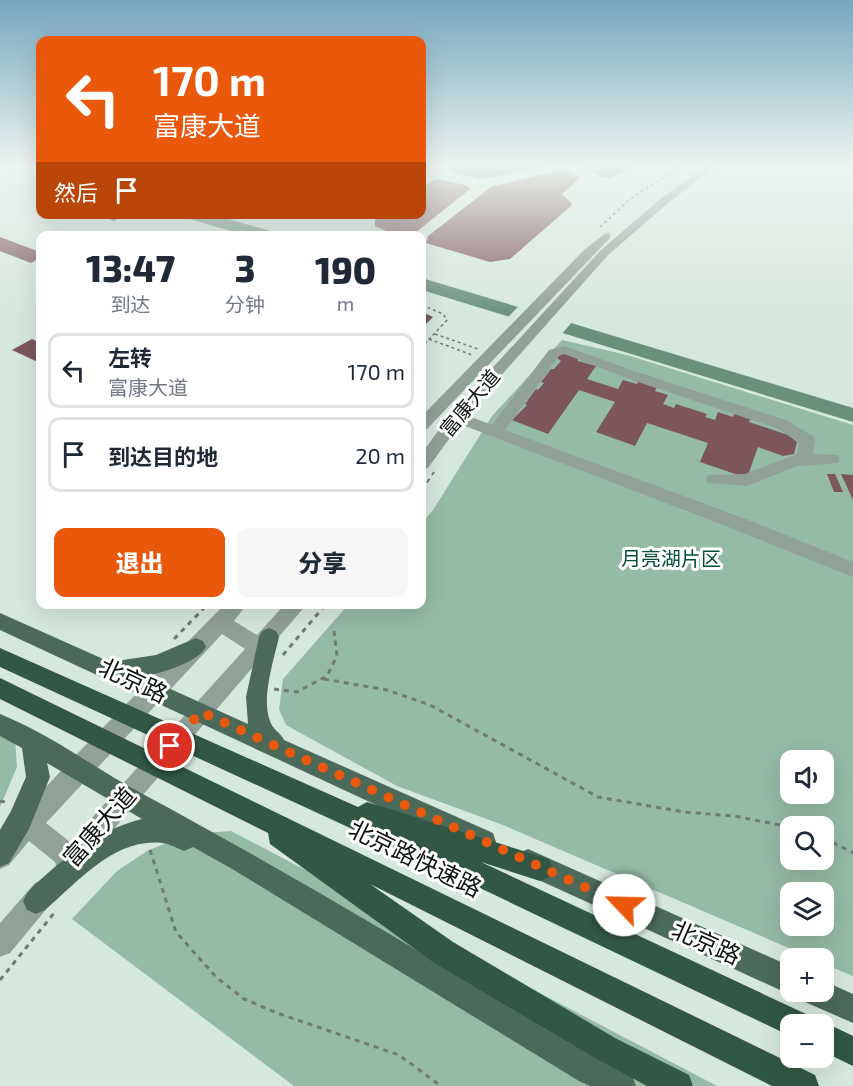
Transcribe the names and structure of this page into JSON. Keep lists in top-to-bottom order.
{
  "streets": {
    "highway": ["北京路快速路"],
    "main road": ["北京路"],
    "street": ["富康大道"]
  },
  "crossings": [
    ["富康大道", "北京路"]
  ],
  "parks": ["月亮湖片区"],
  "page": {
    "turn": ["170 m", "富康大道"],
    "then": "然后",
    "eta": [
      "13:47",
      "到达",
      "3",
      "分钟",
      "190",
      "m"
    ],
    "list": [
      {
        "name": "左转",
        "note": "富康大道",
        "value": "170 m"
      },
      {
        "name": "到达目的地",
        "value": "20 m"
      }
    ],
    "buttons": ["退出", "分享"],
    "map_buttons": ["+", "−"]
  }
}
